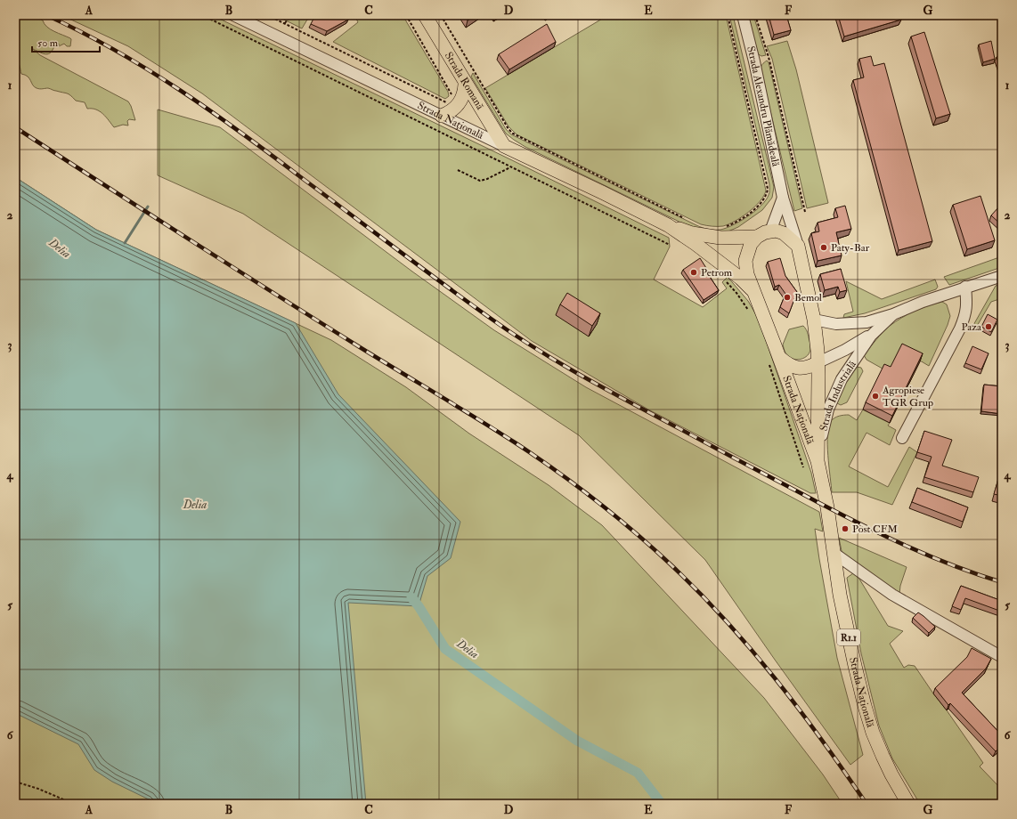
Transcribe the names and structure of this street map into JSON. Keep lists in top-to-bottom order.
{
  "streets": {
    "main road": ["Strada Romană", "Strada Națională", "R1.1"],
    "street": ["Strada Alexandru Plămădeală", "Strada Industrială"]
  },
  "crossings": [
    ["Strada Romană", "Strada Națională"],
    ["Strada Alexandru Plămădeală", "Strada Națională"],
    ["Strada Națională", "Strada Industrială"]
  ],
  "water": ["Delia"],
  "places": [
    "Paty-Bar",
    "Petrom",
    "Bemol",
    "Paza",
    "Agropiese TGR Grup",
    "Post CFM"
  ],
  "scale_bar": "50 m",
  "grid": {
    "columns": [
      "A",
      "B",
      "C",
      "D",
      "E",
      "F",
      "G"
    ],
    "rows": [
      "1",
      "2",
      "3",
      "4",
      "5",
      "6"
    ]
  }
}
